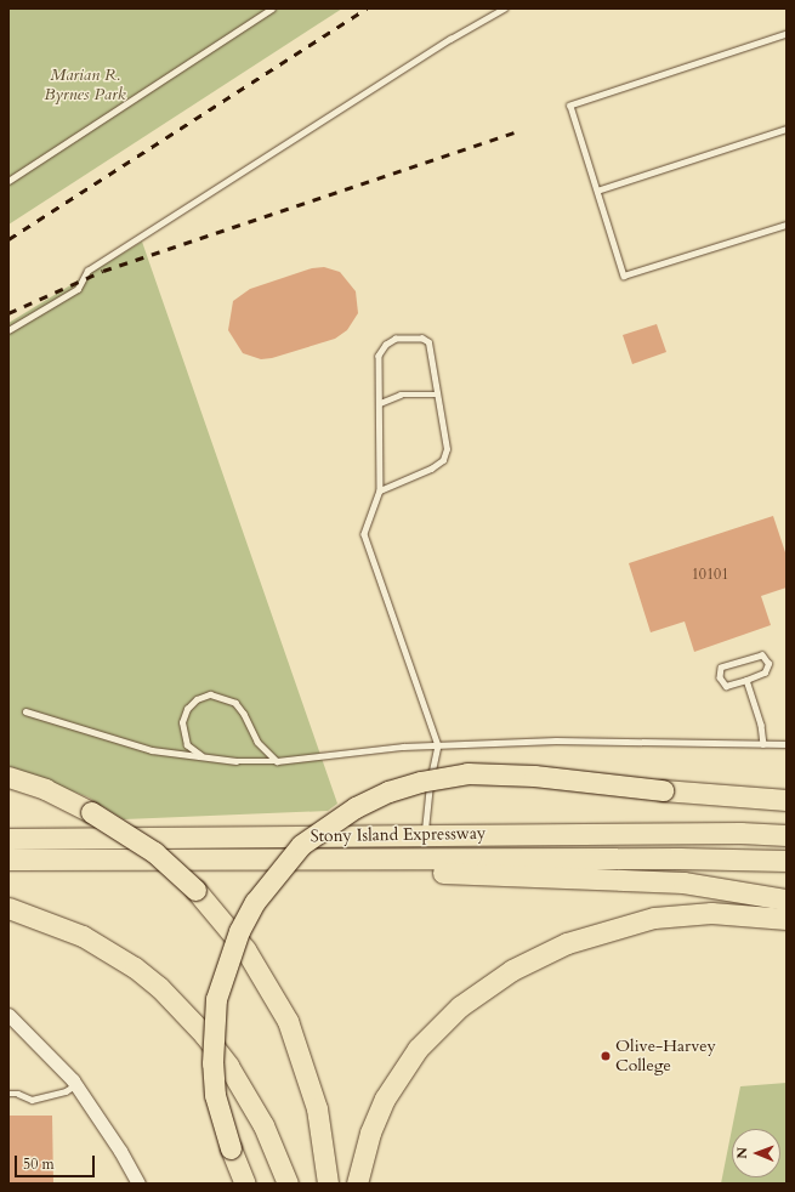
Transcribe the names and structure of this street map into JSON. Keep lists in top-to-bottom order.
{
  "streets": {
    "highway": ["Stony Island Expressway"]
  },
  "parks": ["Marian R. Byrnes Park"],
  "places": ["Olive-Harvey College"],
  "house_numbers": ["10101"],
  "scale_bar": "50 m",
  "north": "left"
}
